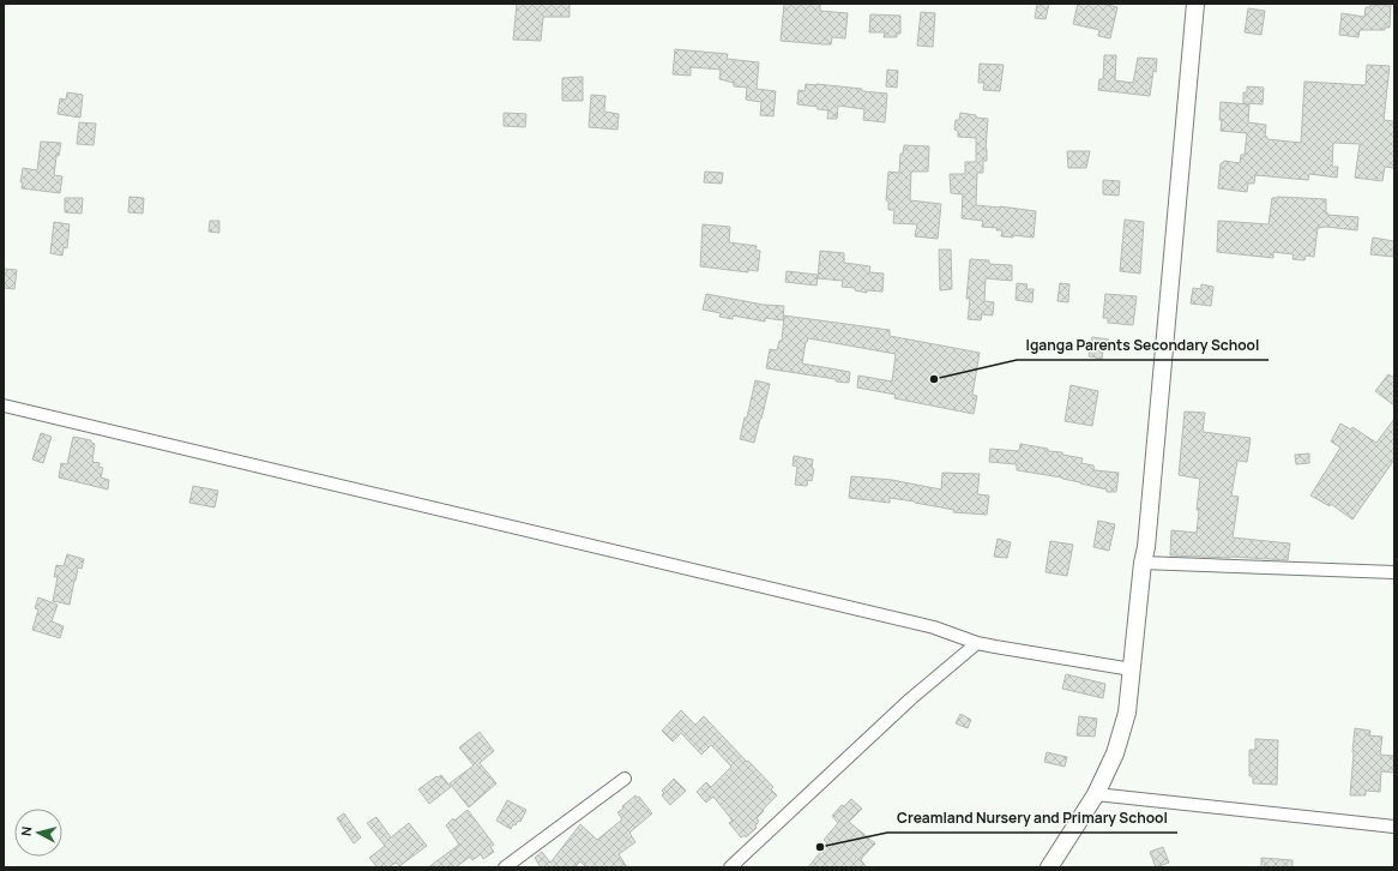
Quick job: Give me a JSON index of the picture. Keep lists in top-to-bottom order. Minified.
{"places":["Iganga Parents Secondary School","Creamland Nursery and Primary School"],"north":"left"}
